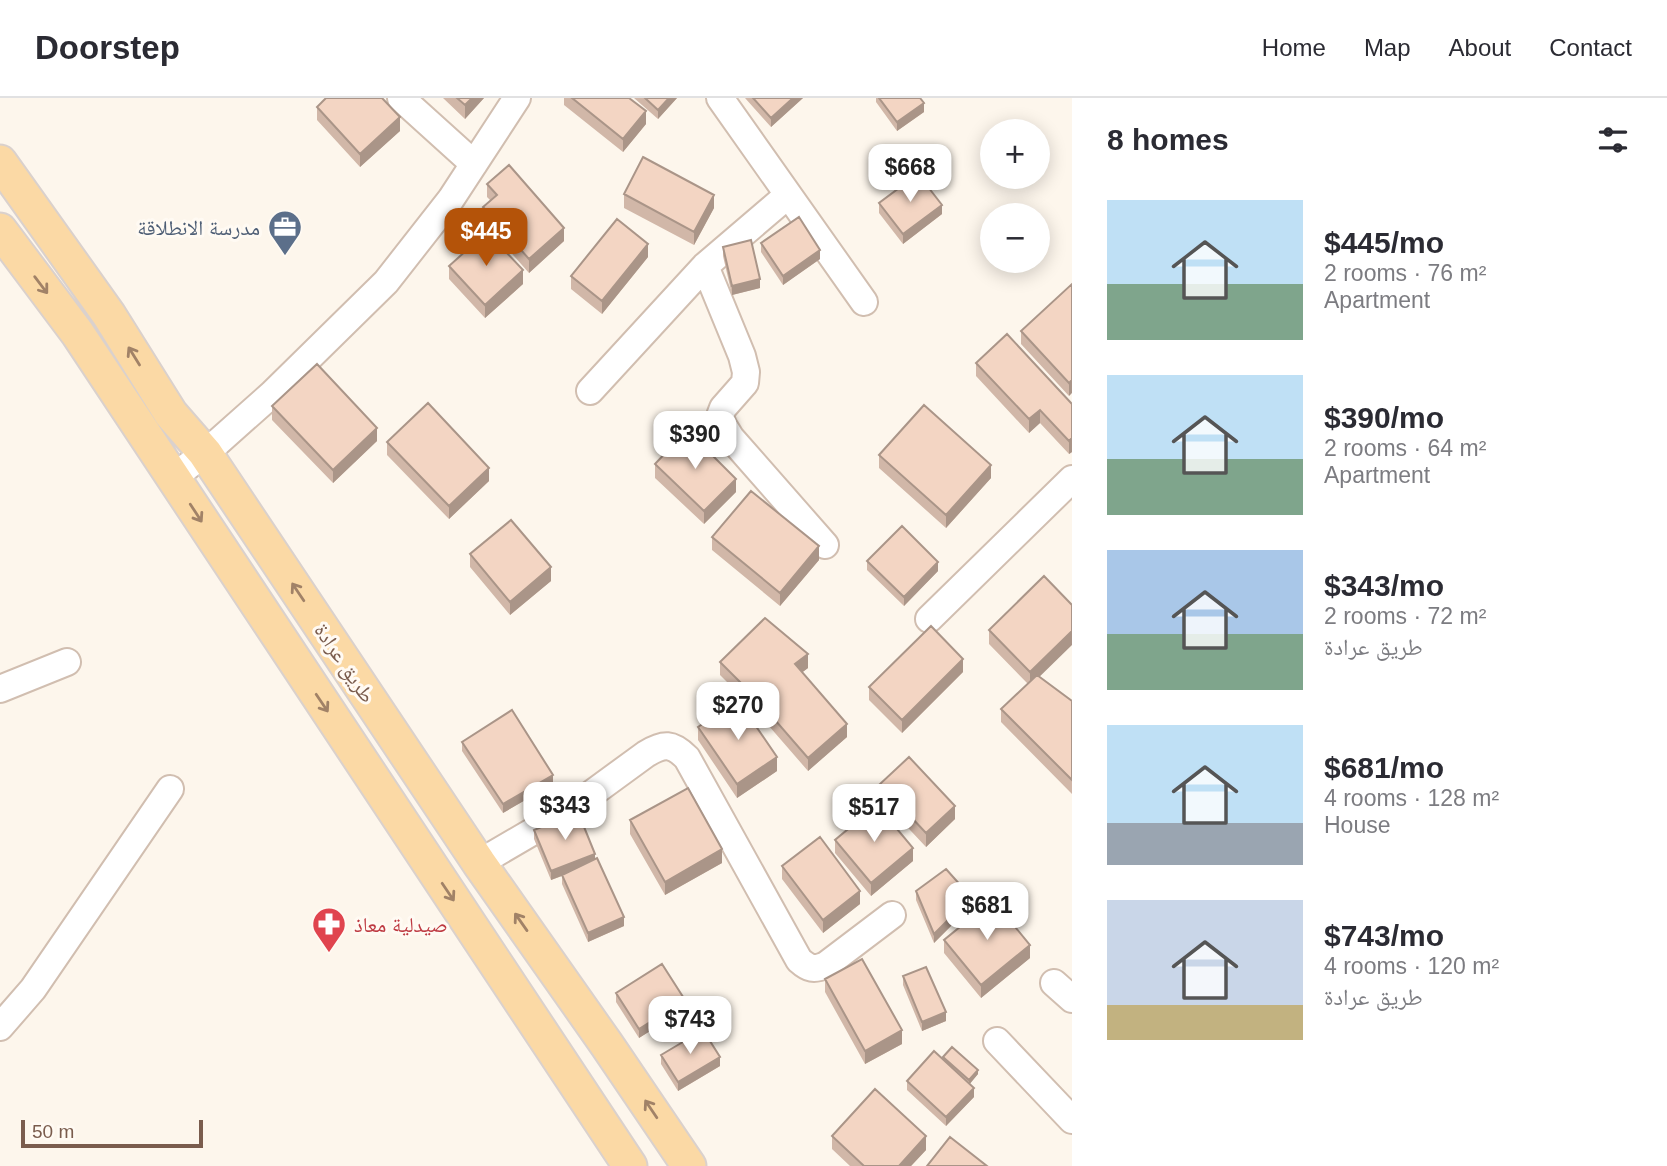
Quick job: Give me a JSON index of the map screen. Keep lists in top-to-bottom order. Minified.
{"streets":{"main road":["طريق عرادة"]},"places":{"office":["مدرسة الانطلاقة"],"pharmacy":["صيدلية معاذ"]},"scale_bar":"50 m","page":{"header":"Doorstep","nav":["Home","Map","About","Contact"],"heading":"8 homes","map_buttons":["+","−"],"price":["$668","$445","$390","$270","$343","$517","$681","$743"],"list":[{"name":"$445/mo","note":"2 rooms · 76 m² · Apartment"},{"name":"$390/mo","note":"2 rooms · 64 m² · Apartment"},{"name":"$343/mo","note":"2 rooms · 72 m² · طريق عرادة"},{"name":"$681/mo","note":"4 rooms · 128 m² · House"},{"name":"$743/mo","note":"4 rooms · 120 m² · طريق عرادة"}],"scale":"50 m"}}
